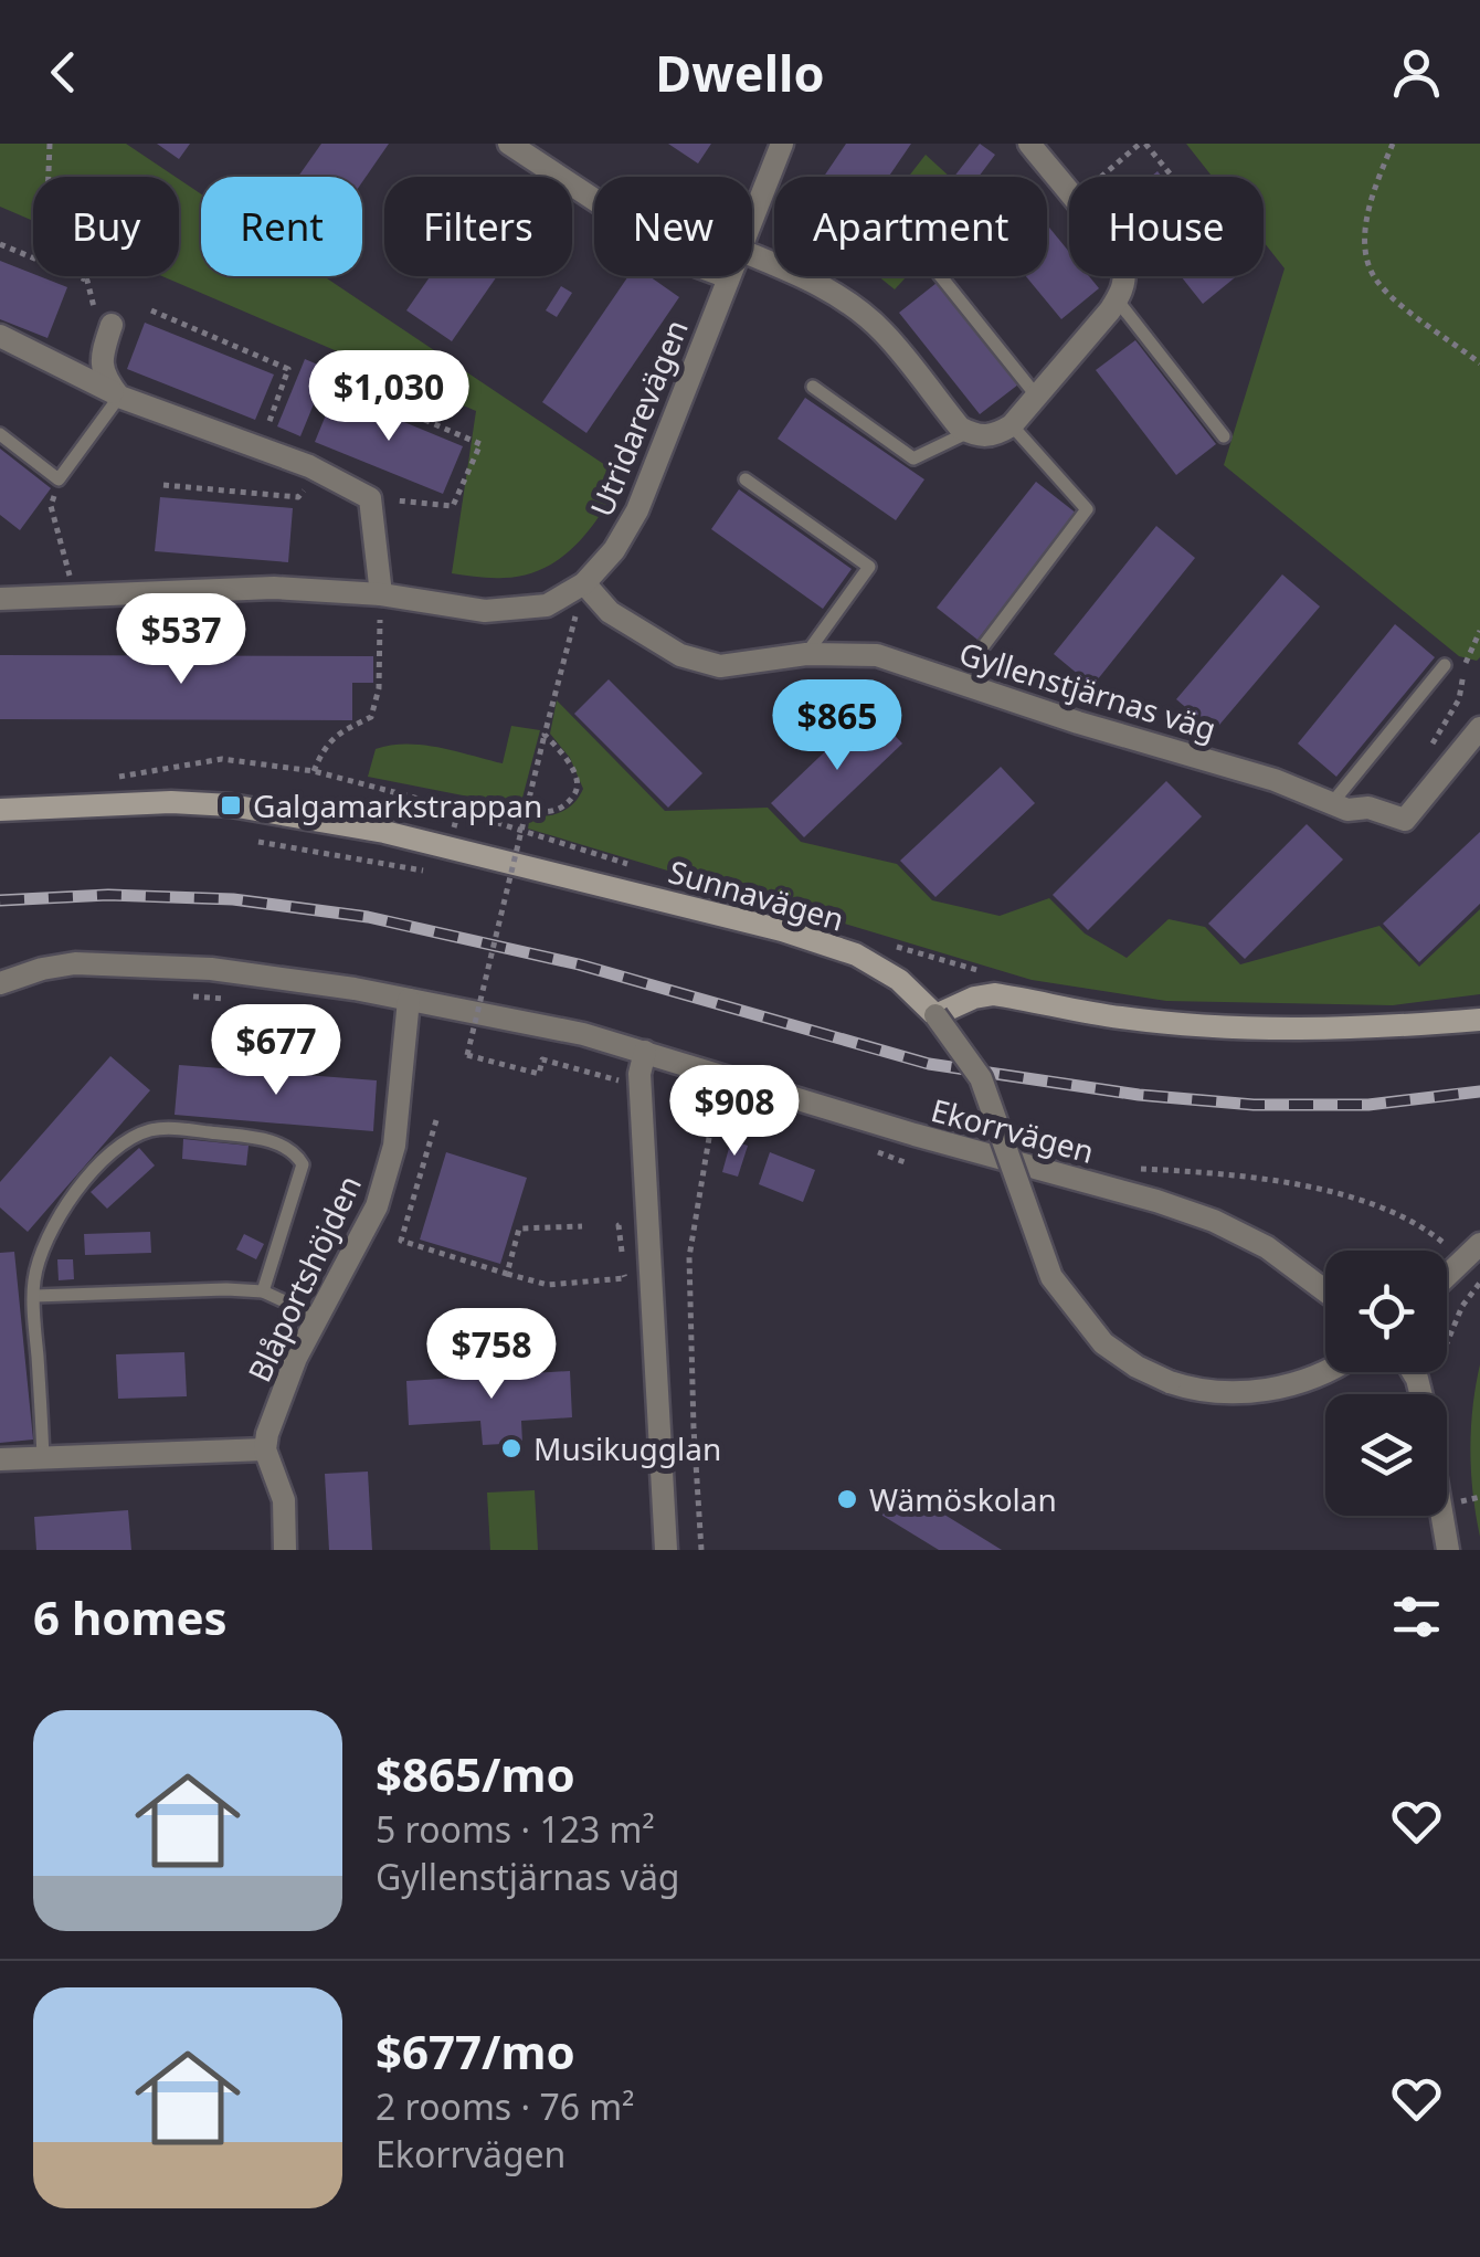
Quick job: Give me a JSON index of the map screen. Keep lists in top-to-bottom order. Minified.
{"streets":{"main road":["Sunnavägen"],"street":["Utridarevägen","Gyllenstjärnas väg","Ekorrvägen","Blåportshöjden"]},"crossings":[["Utridarevägen","Gyllenstjärnas väg"],["Ekorrvägen","Blåportshöjden"]],"places":{"transit":["Galgamarkstrappan"],"other":["Musikugglan","Wämöskolan"]},"page":{"header":"Dwello","chip":["Buy","Rent","Filters","New","Apartment","House"],"price":["$1,030","$537","$865","$677","$908","$758"],"heading":"6 homes","list":[{"name":"$865/mo","note":"5 rooms · 123 m² · Gyllenstjärnas väg"},{"name":"$677/mo","note":"2 rooms · 76 m² · Ekorrvägen"}]}}
